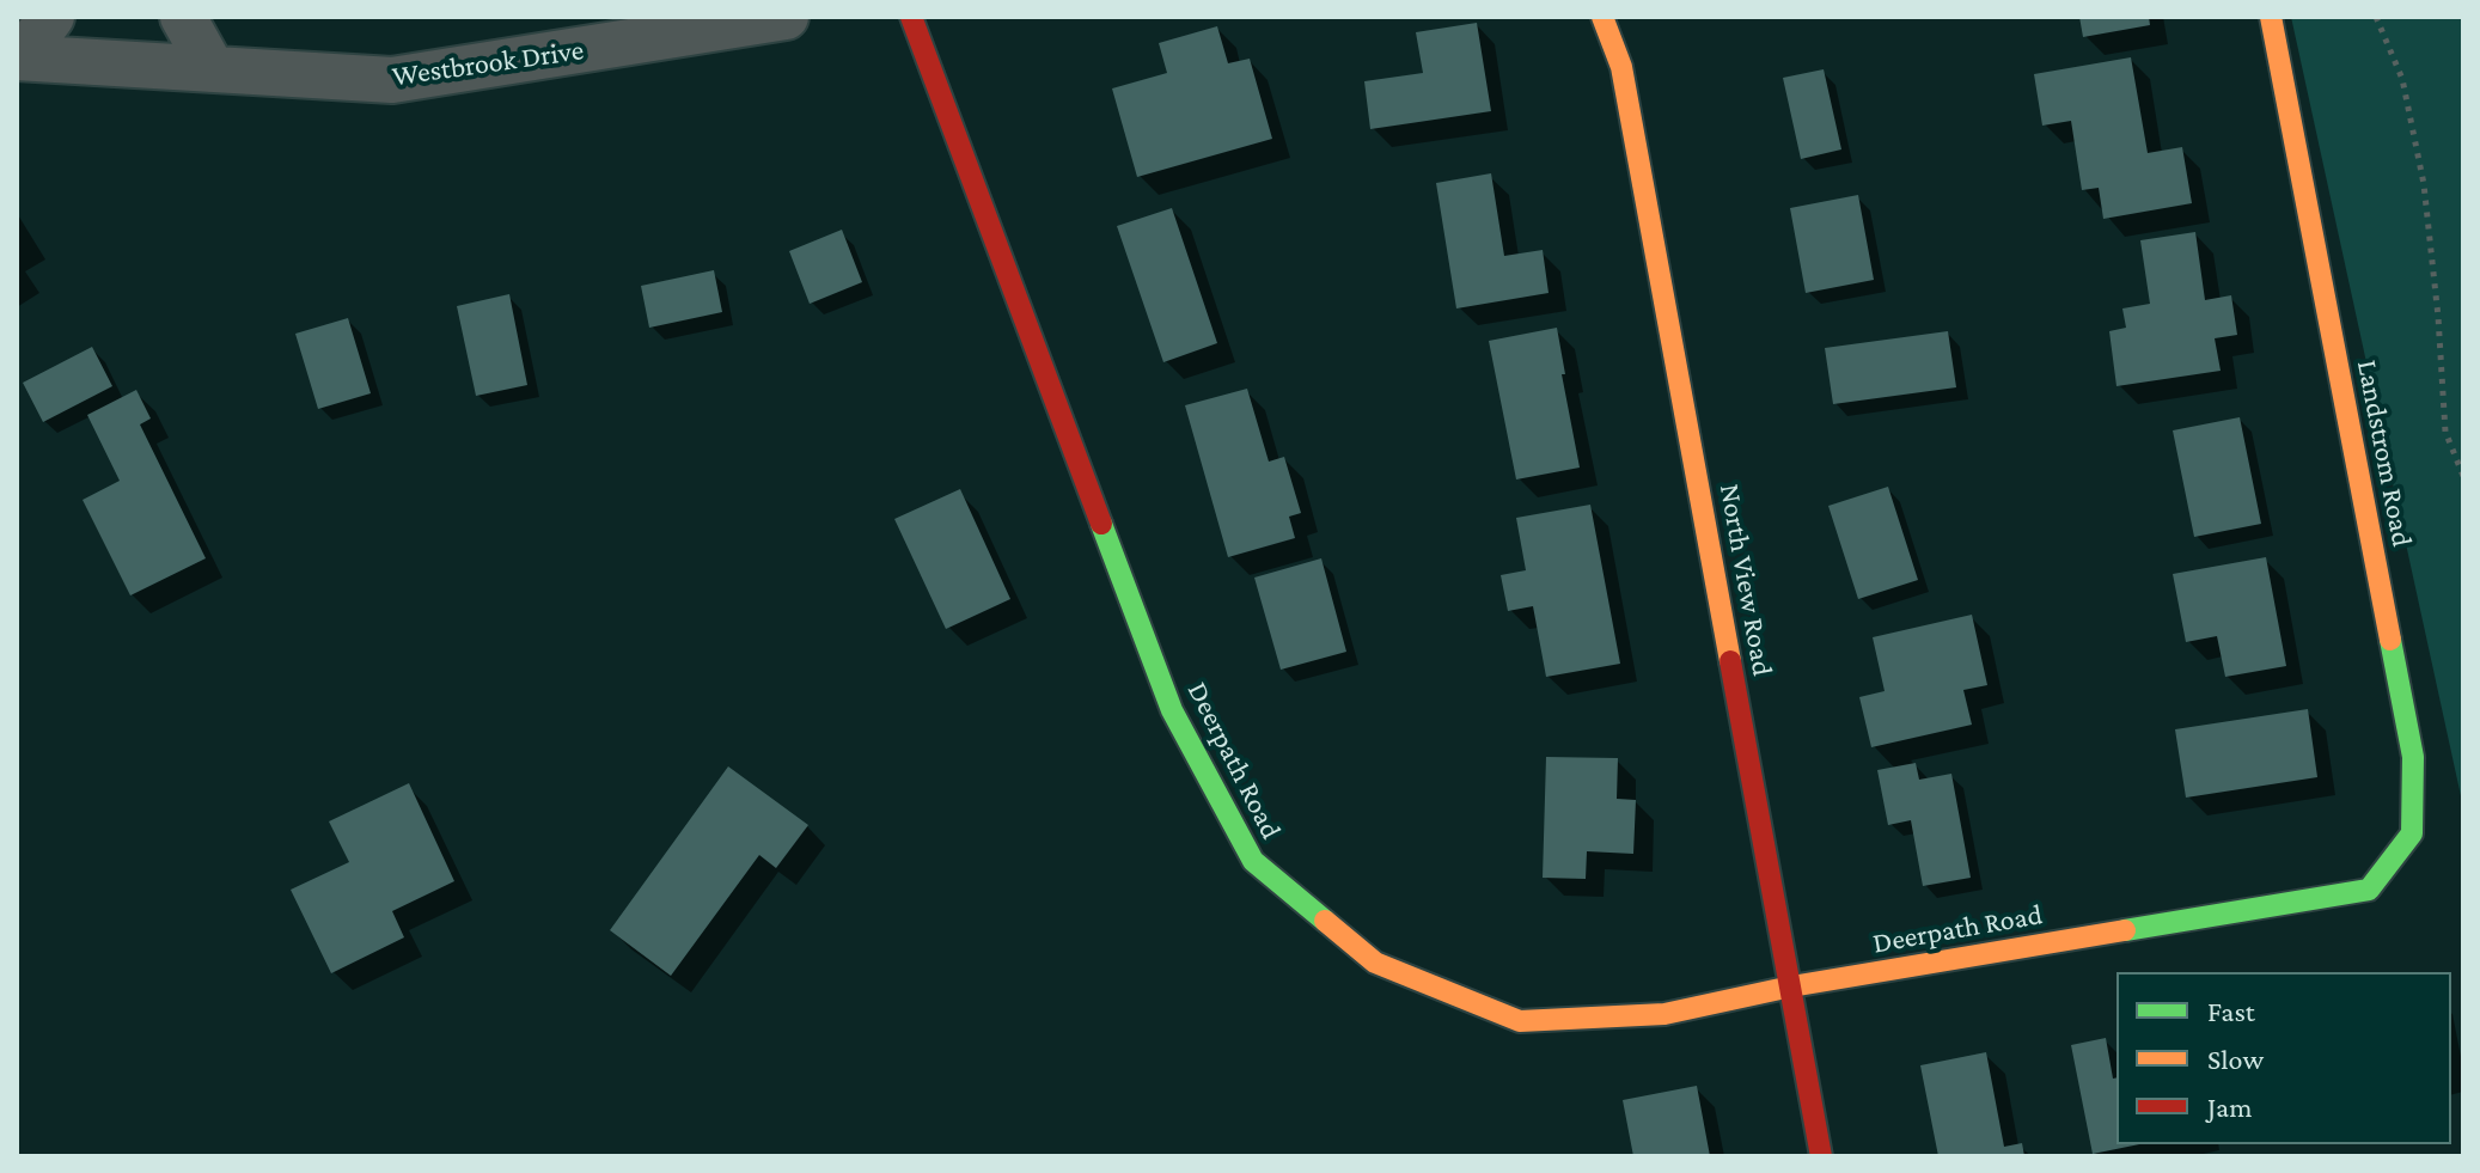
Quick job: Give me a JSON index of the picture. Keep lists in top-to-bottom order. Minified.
{"streets":{"street":["Westbrook Drive","Landstrom Road","North View Road","Deerpath Road"]},"crossings":[["Landstrom Road","Deerpath Road"],["North View Road","Deerpath Road"]],"legend":["Fast","Slow","Jam"]}
